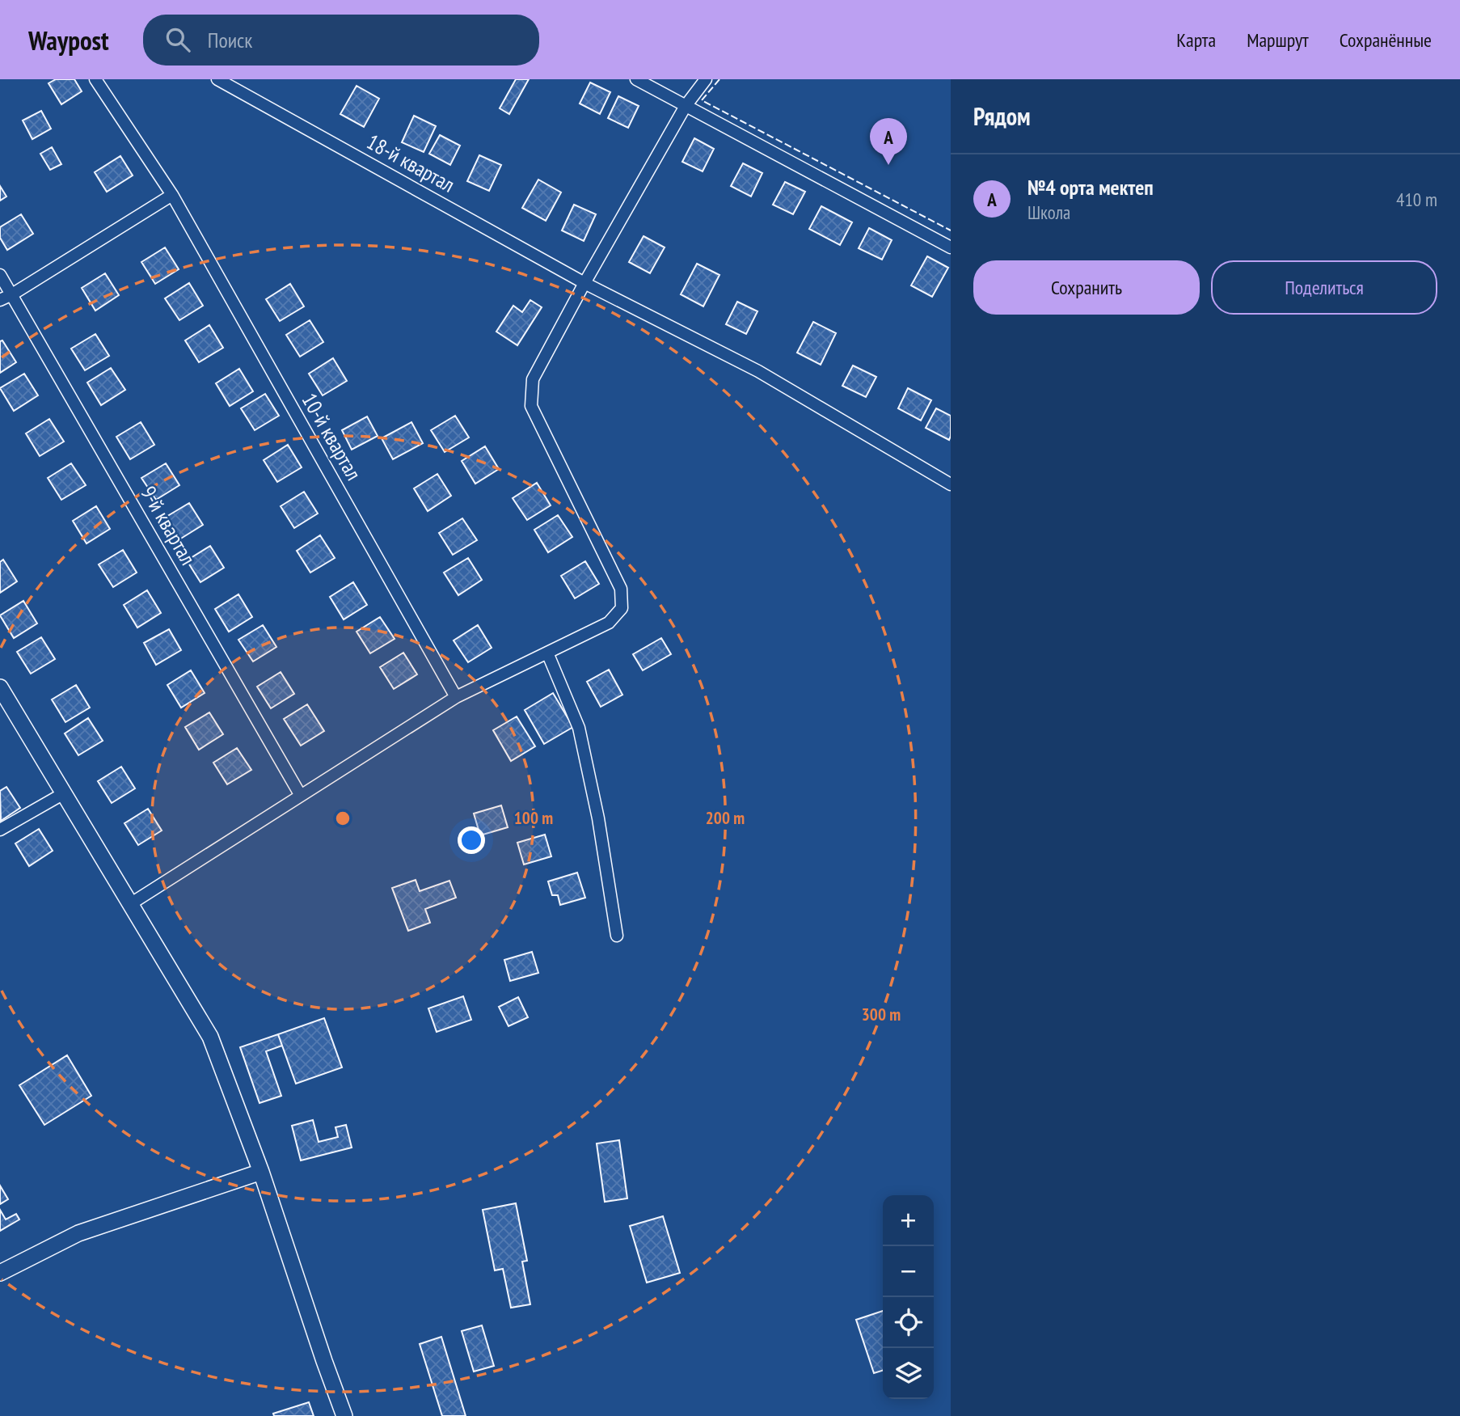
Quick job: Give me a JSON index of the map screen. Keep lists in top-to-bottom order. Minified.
{"streets":{"street":["18-й квартал","10-й квартал","9-й квартал"]},"page":{"header":"Waypost","search":"Поиск","nav":["Карта","Маршрут","Сохранённые"],"heading":"Рядом","pins":"A","list":[{"mark":"A","name":"№4 орта мектеп","note":"Школа","value":"410 m"}],"buttons":["Сохранить","Поделиться"],"map_buttons":["+","−"]},"rings":["100 m","200 m","300 m"]}
